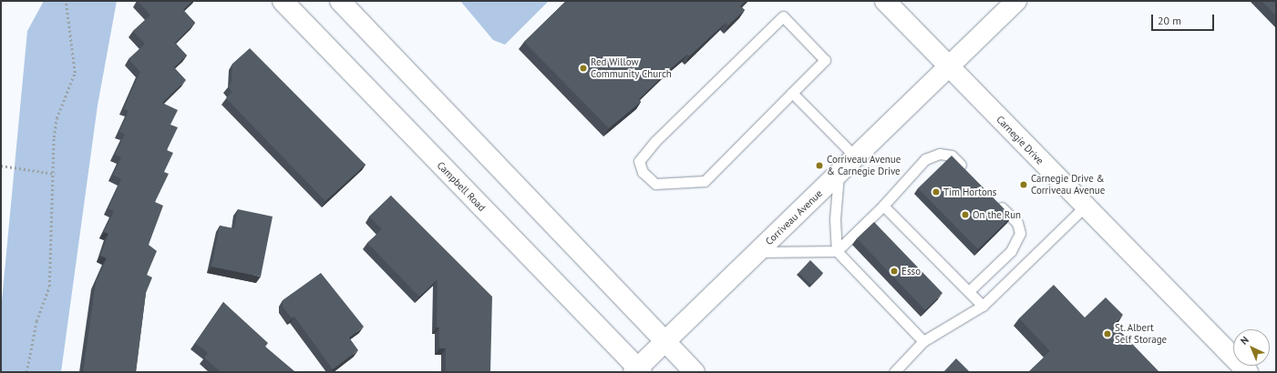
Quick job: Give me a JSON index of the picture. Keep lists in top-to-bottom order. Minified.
{"streets":{"street":["Carnegie Drive","Campbell Road","Corriveau Avenue"]},"crossings":[["Carnegie Drive","Corriveau Avenue"],["Campbell Road","Corriveau Avenue"]],"places":["Red Willow Community Church","Corriveau Avenue & Carnegie Drive","Carnegie Drive & Corriveau Avenue","Tim Hortons","On the Run","Esso","St. Albert Self Storage"],"scale_bar":"20 m","north":"top left"}
